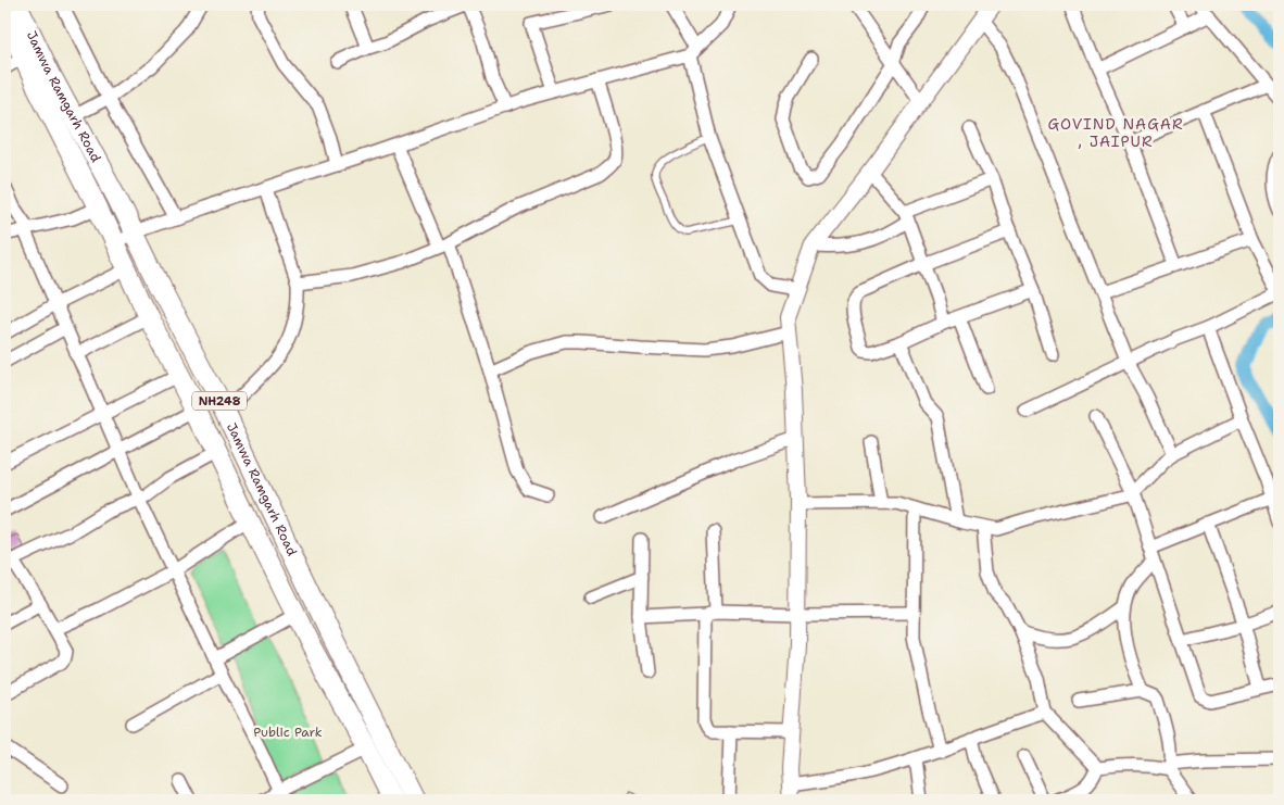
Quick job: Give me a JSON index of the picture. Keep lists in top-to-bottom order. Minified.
{"streets":{"highway":["Jamwa Ramgarh Road","NH248"]},"districts":["GOVIND NAGAR , JAIPUR"],"parks":["Public Park"]}
